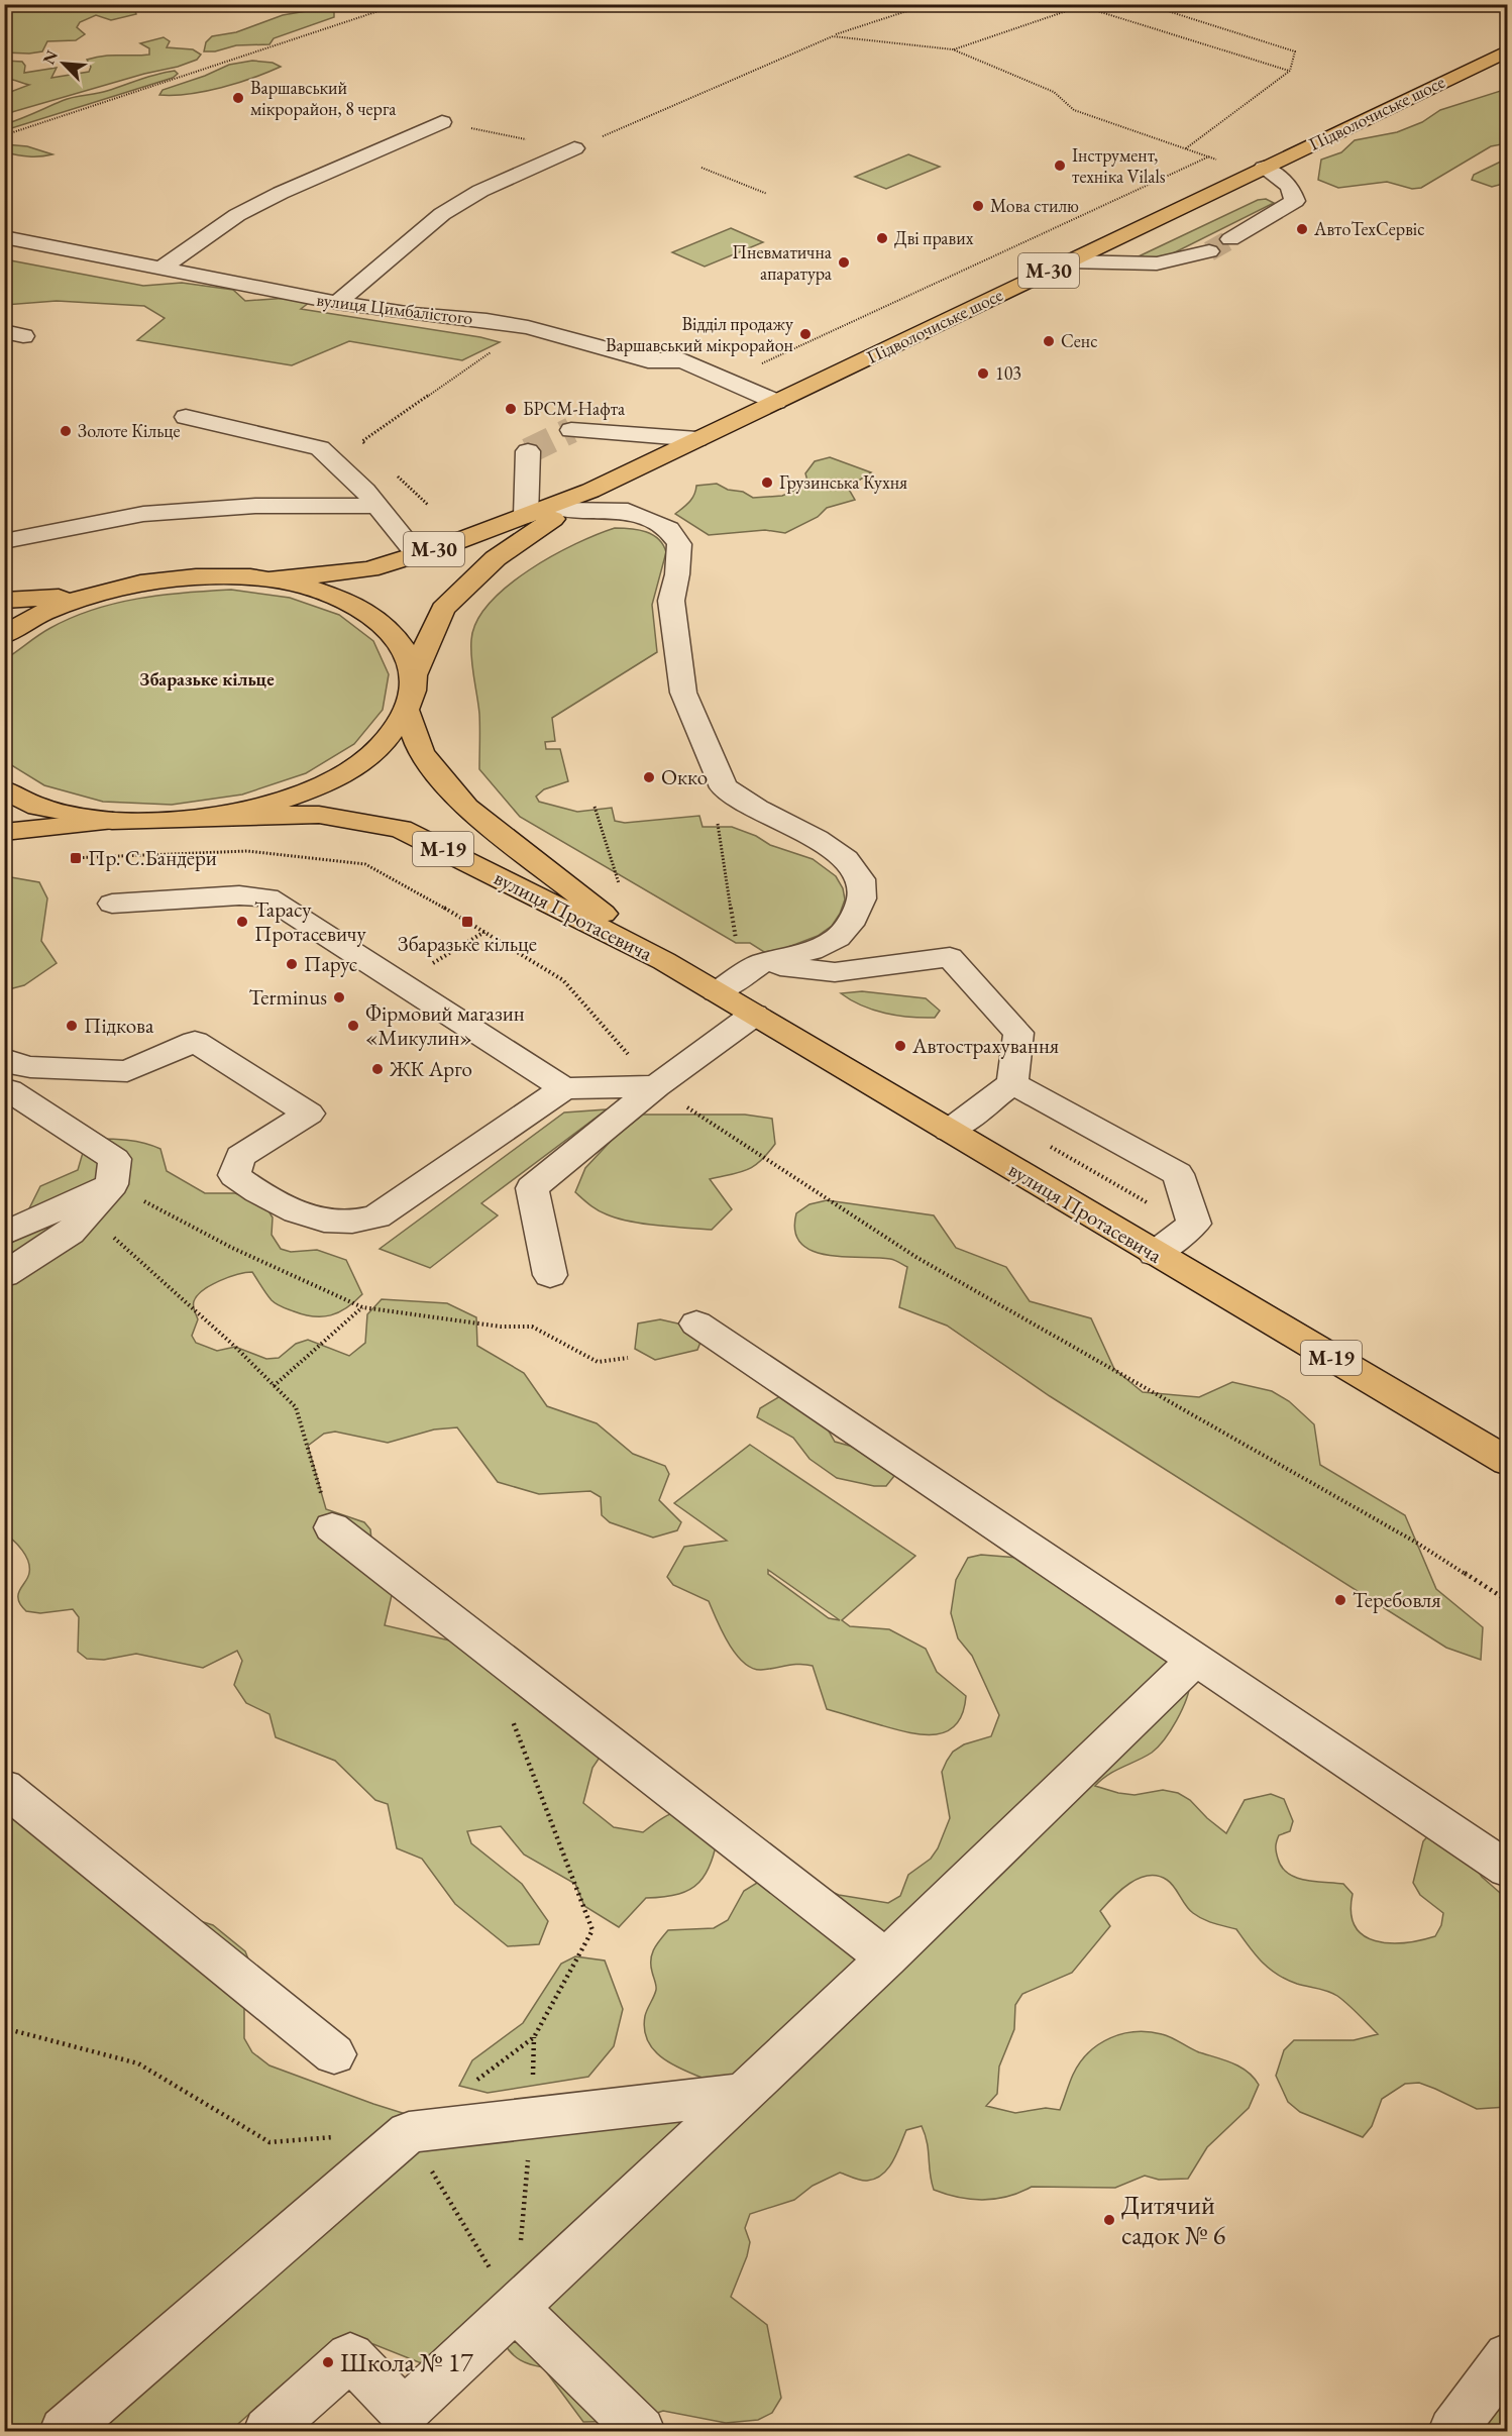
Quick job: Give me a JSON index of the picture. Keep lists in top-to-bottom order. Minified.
{"streets":{"main road":["Підволочиське шосе","М-30","М-19","вулиця Протасевича"],"lane":["вулиця Цимбалістого"]},"crossings":[["Підволочиське шосе","вулиця Цимбалістого"],["Підволочиське шосе","М-19"],["М-19","вулиця Протасевича"]],"districts":["Збаразьке кільце"],"places":{"other":["Варшавський мікрорайон, 8 черга","Інструмент, техніка Vilals","Мова стилю","АвтоТехСервіс","Дві правих","Пневматична апаратура","Відділ продажу Варшавський мікрорайон","Сенс","103","БРСМ-Нафта","Золоте Кільце","Грузинська Кухня","Окко","Тарасу Протасевичу","Парус","Terminus","Підкова","Фірмовий магазин «Микулин»","Автострахування","ЖК Арго","Теребовля","Дитячий садок № 6","Школа № 17"],"transit":["Пр. С.Бандери","Збаразьке кільце"]},"north":"top left"}
